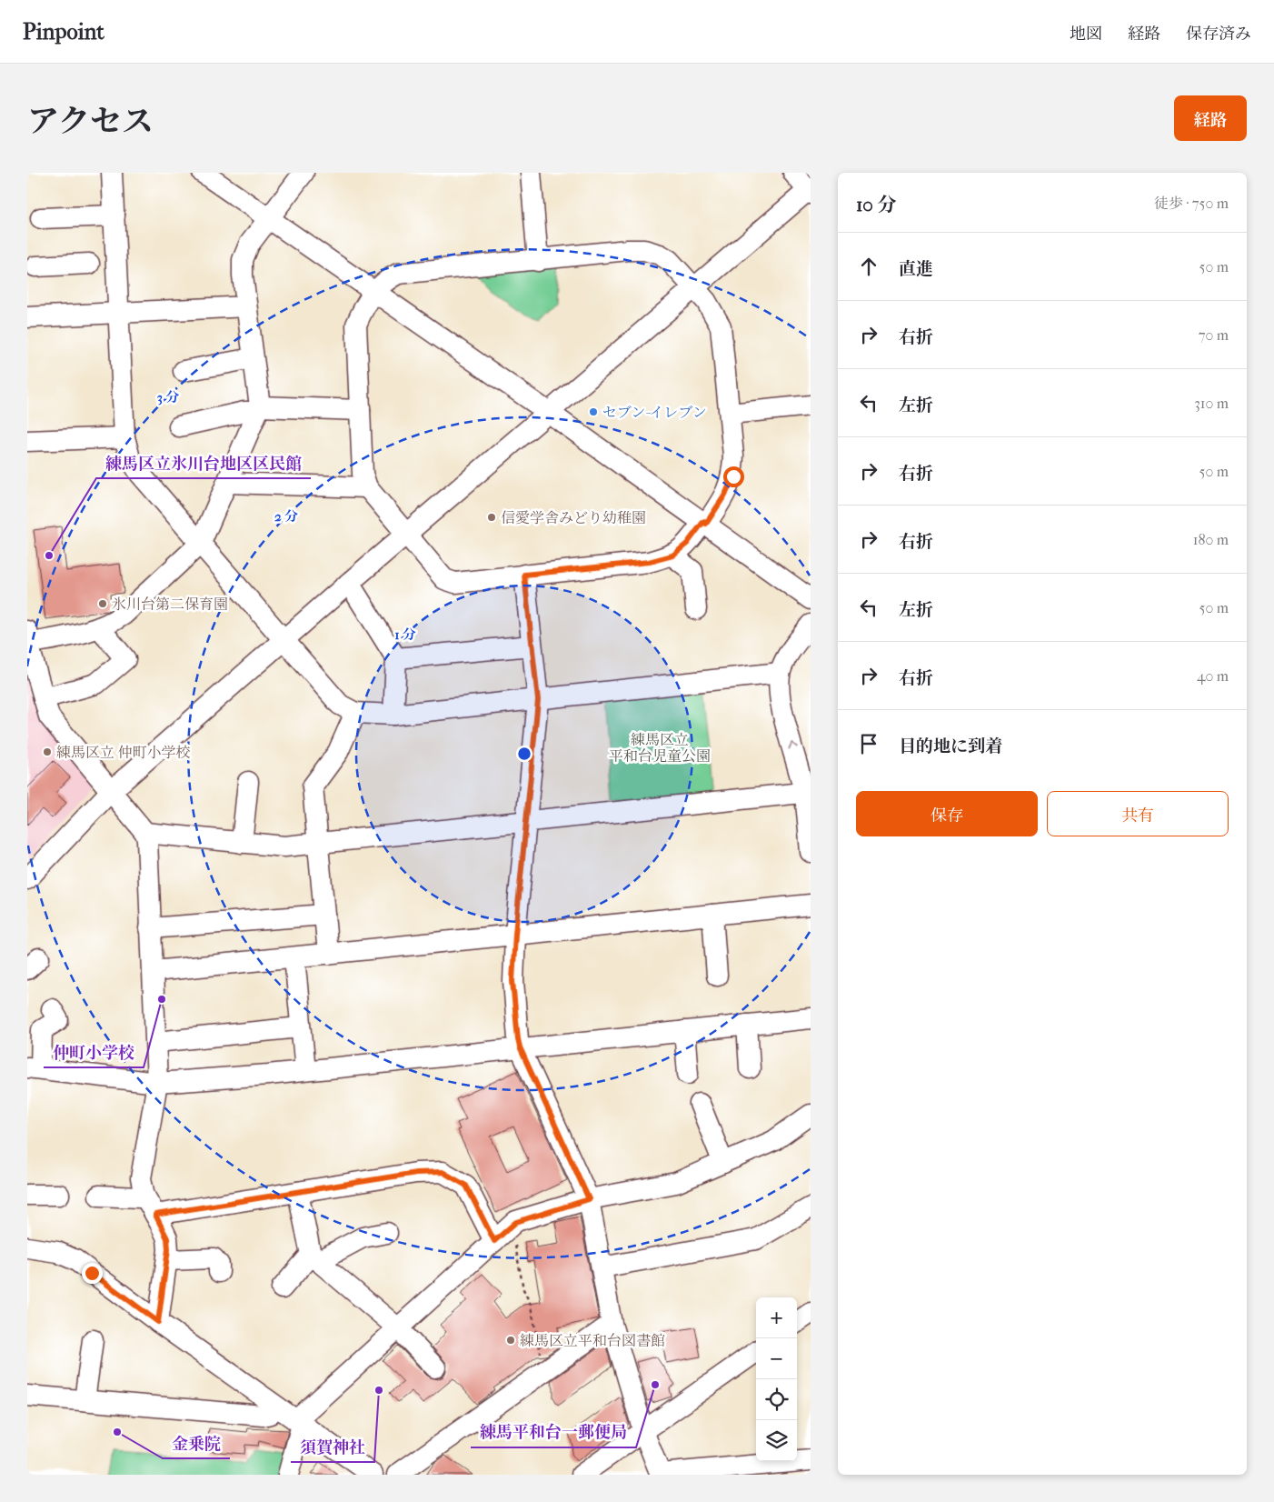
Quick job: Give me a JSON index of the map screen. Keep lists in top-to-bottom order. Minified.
{"parks":["練馬区立 平和台児童公園"],"places":["セブン-イレブン","信愛学舎みどり幼稚園","練馬区立氷川台地区区民館","氷川台第二保育園","練馬区立 仲町小学校","仲町小学校","練馬区立平和台図書館","練馬平和台一郵便局","須賀神社","金乗院"],"page":{"header":"Pinpoint","nav":["地図","経路","保存済み"],"title":"アクセス","buttons":["経路",["保存","共有"]],"heading":["10 分","徒歩 · 750 m"],"list":[["直進","50 m"],["右折","70 m"],["左折","310 m"],["右折","50 m"],["右折","180 m"],["左折","50 m"],["右折","40 m"],"目的地に到着"],"map_buttons":["+","−"]},"rings":["3 分","2 分","1 分"]}
